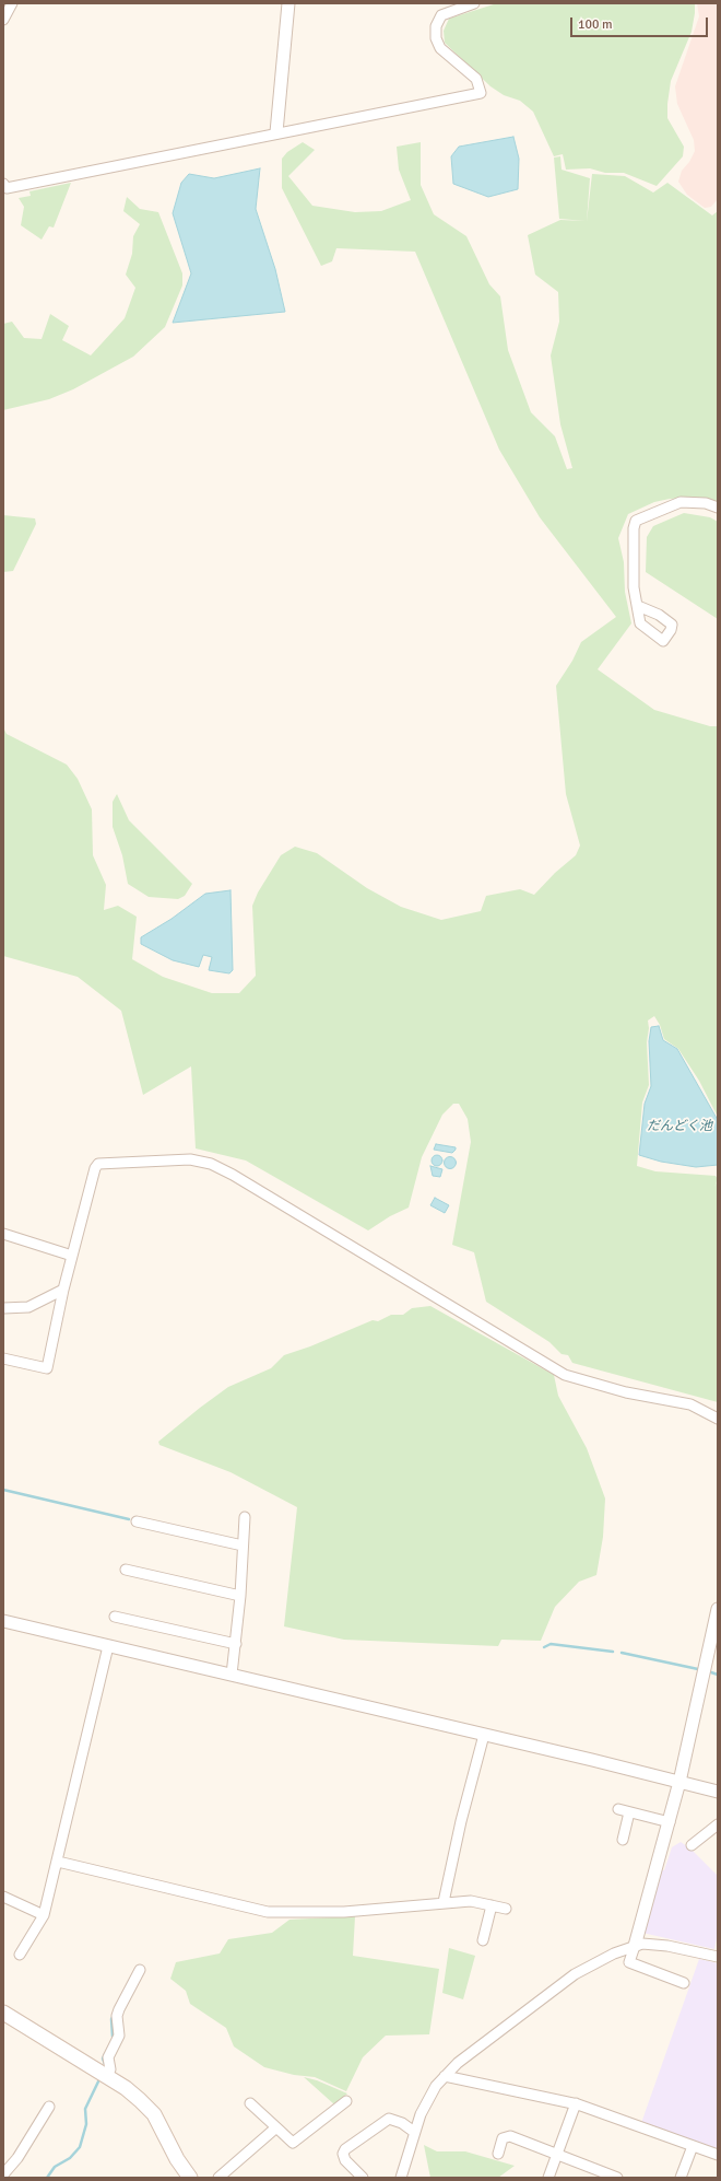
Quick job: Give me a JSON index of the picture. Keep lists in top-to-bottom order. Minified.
{"water":["だんどく池"],"scale_bar":"100 m"}
